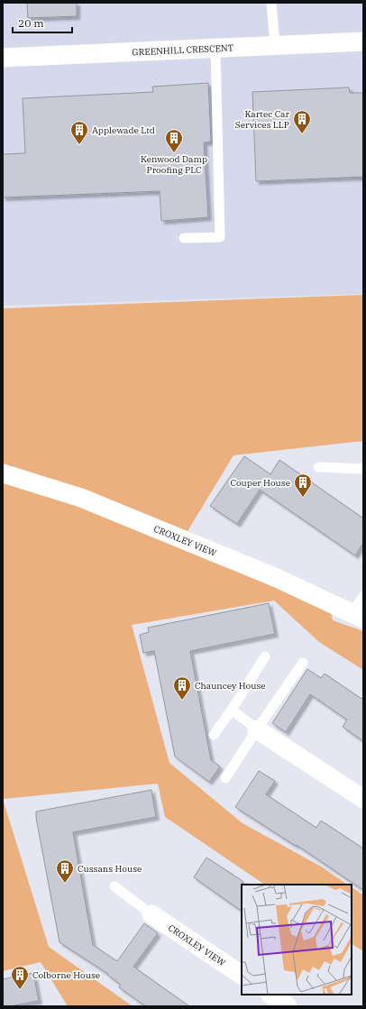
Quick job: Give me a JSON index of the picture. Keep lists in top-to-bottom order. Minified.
{"streets":{"street":["GREENHILL CRESCENT","CROXLEY VIEW"]},"places":{"building":["Kartec Car Services LLP","Applewade Ltd","Kenwood Damp Proofing PLC","Couper House","Chauncey House","Cussans House","Colborne House"]},"scale_bar":"20 m"}
